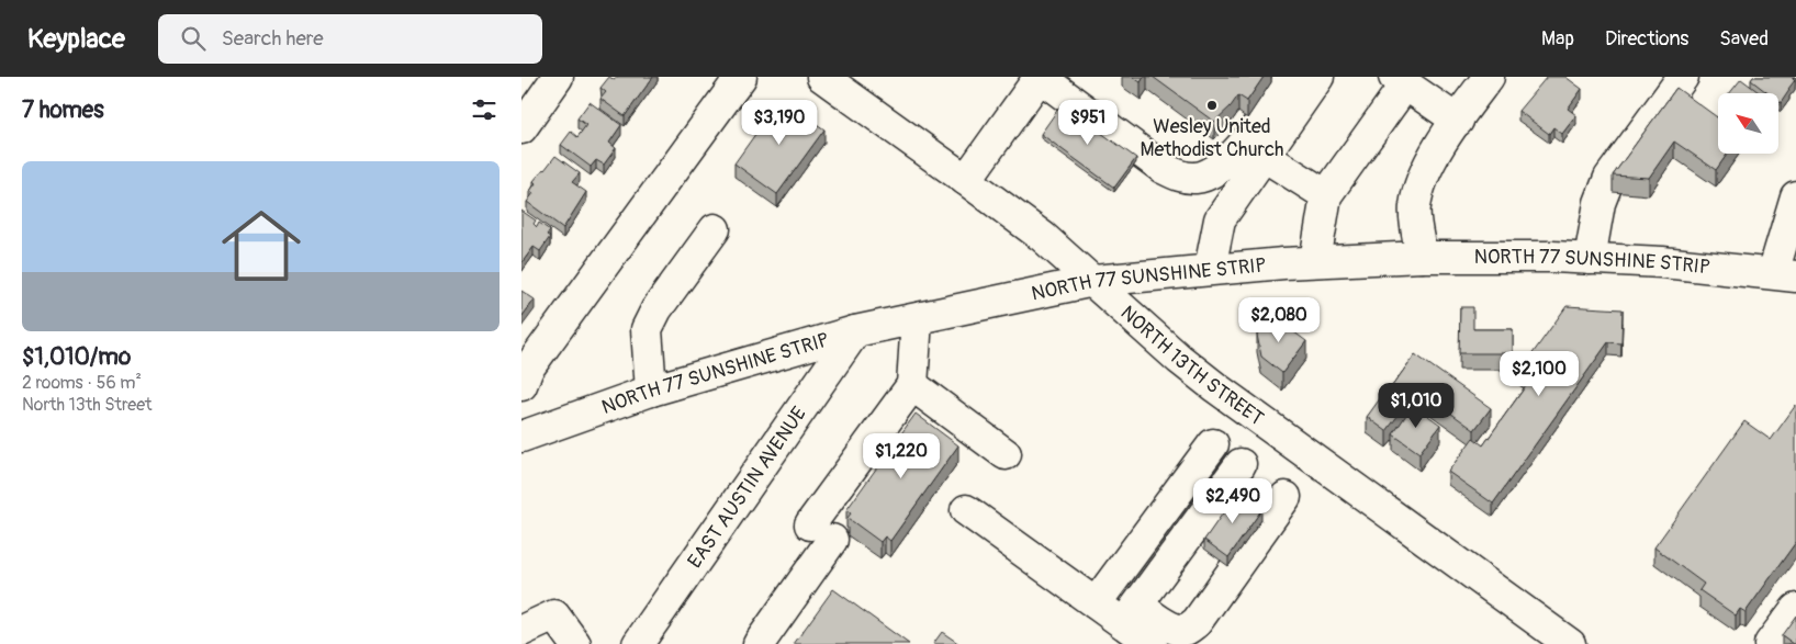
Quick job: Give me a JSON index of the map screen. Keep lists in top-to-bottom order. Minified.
{"streets":{"street":["NORTH 77 SUNSHINE STRIP","NORTH 13TH STREET","EAST AUSTIN AVENUE"]},"crossings":[["NORTH 77 SUNSHINE STRIP","NORTH 13TH STREET"],["NORTH 77 SUNSHINE STRIP","EAST AUSTIN AVENUE"]],"places":["Wesley United Methodist Church"],"north":"top left","page":{"header":"Keyplace","search":"Search here","nav":["Map","Directions","Saved"],"heading":"7 homes","price":["$3,190","$951","$2,080","$2,100","$1,010","$1,220","$2,490"],"list":[{"name":"$1,010/mo","note":"2 rooms · 56 m² · North 13th Street"}]}}
